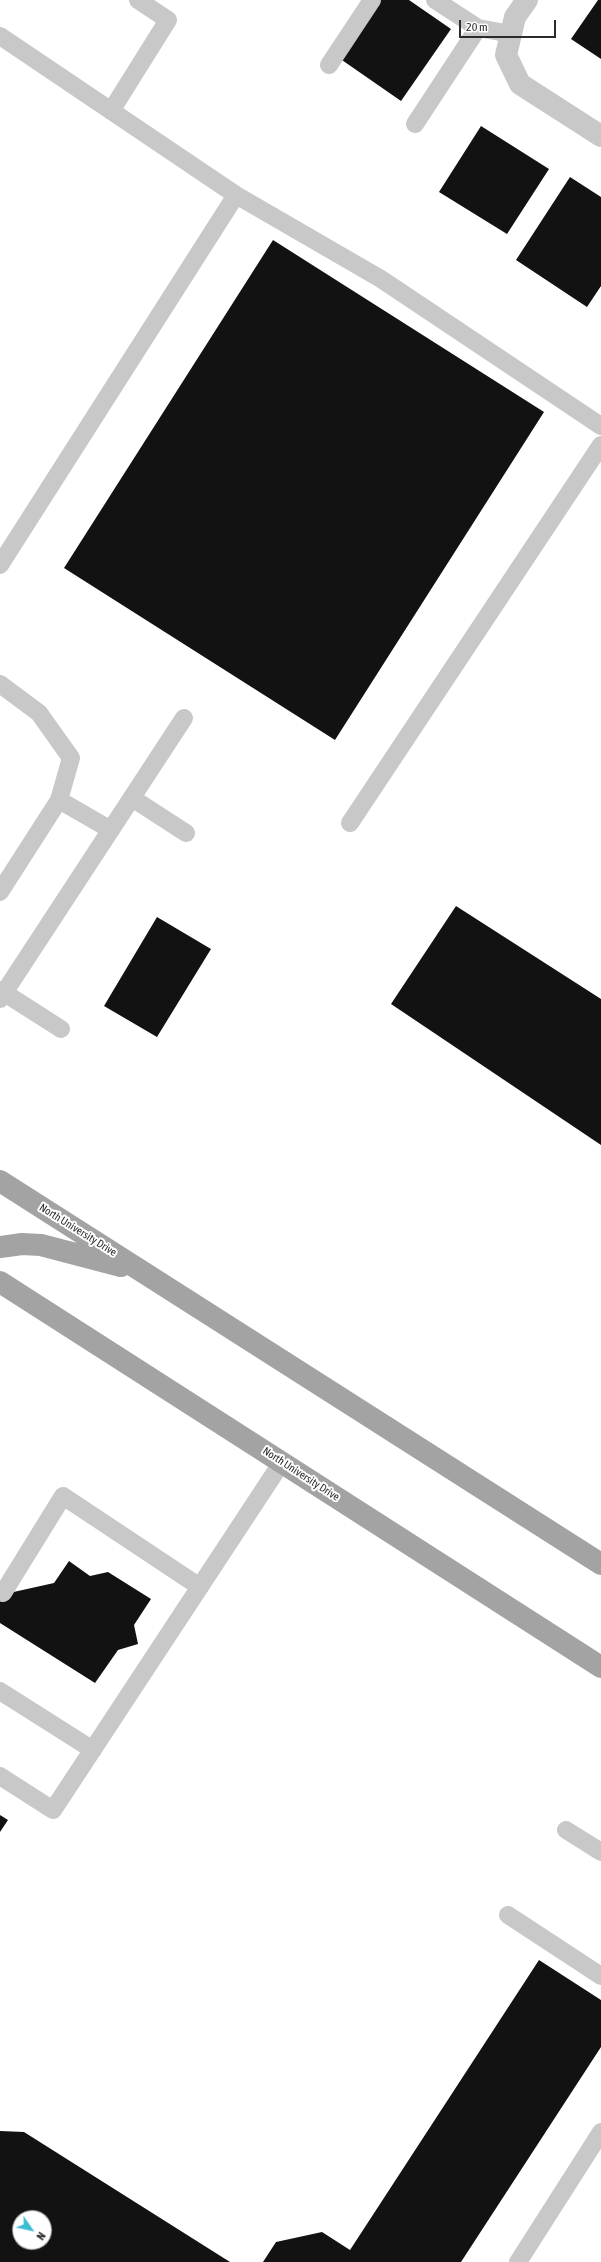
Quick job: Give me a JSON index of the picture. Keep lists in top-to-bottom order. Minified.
{"streets":{"main road":["North University Drive"]},"scale_bar":"20 m","north":"bottom right"}
